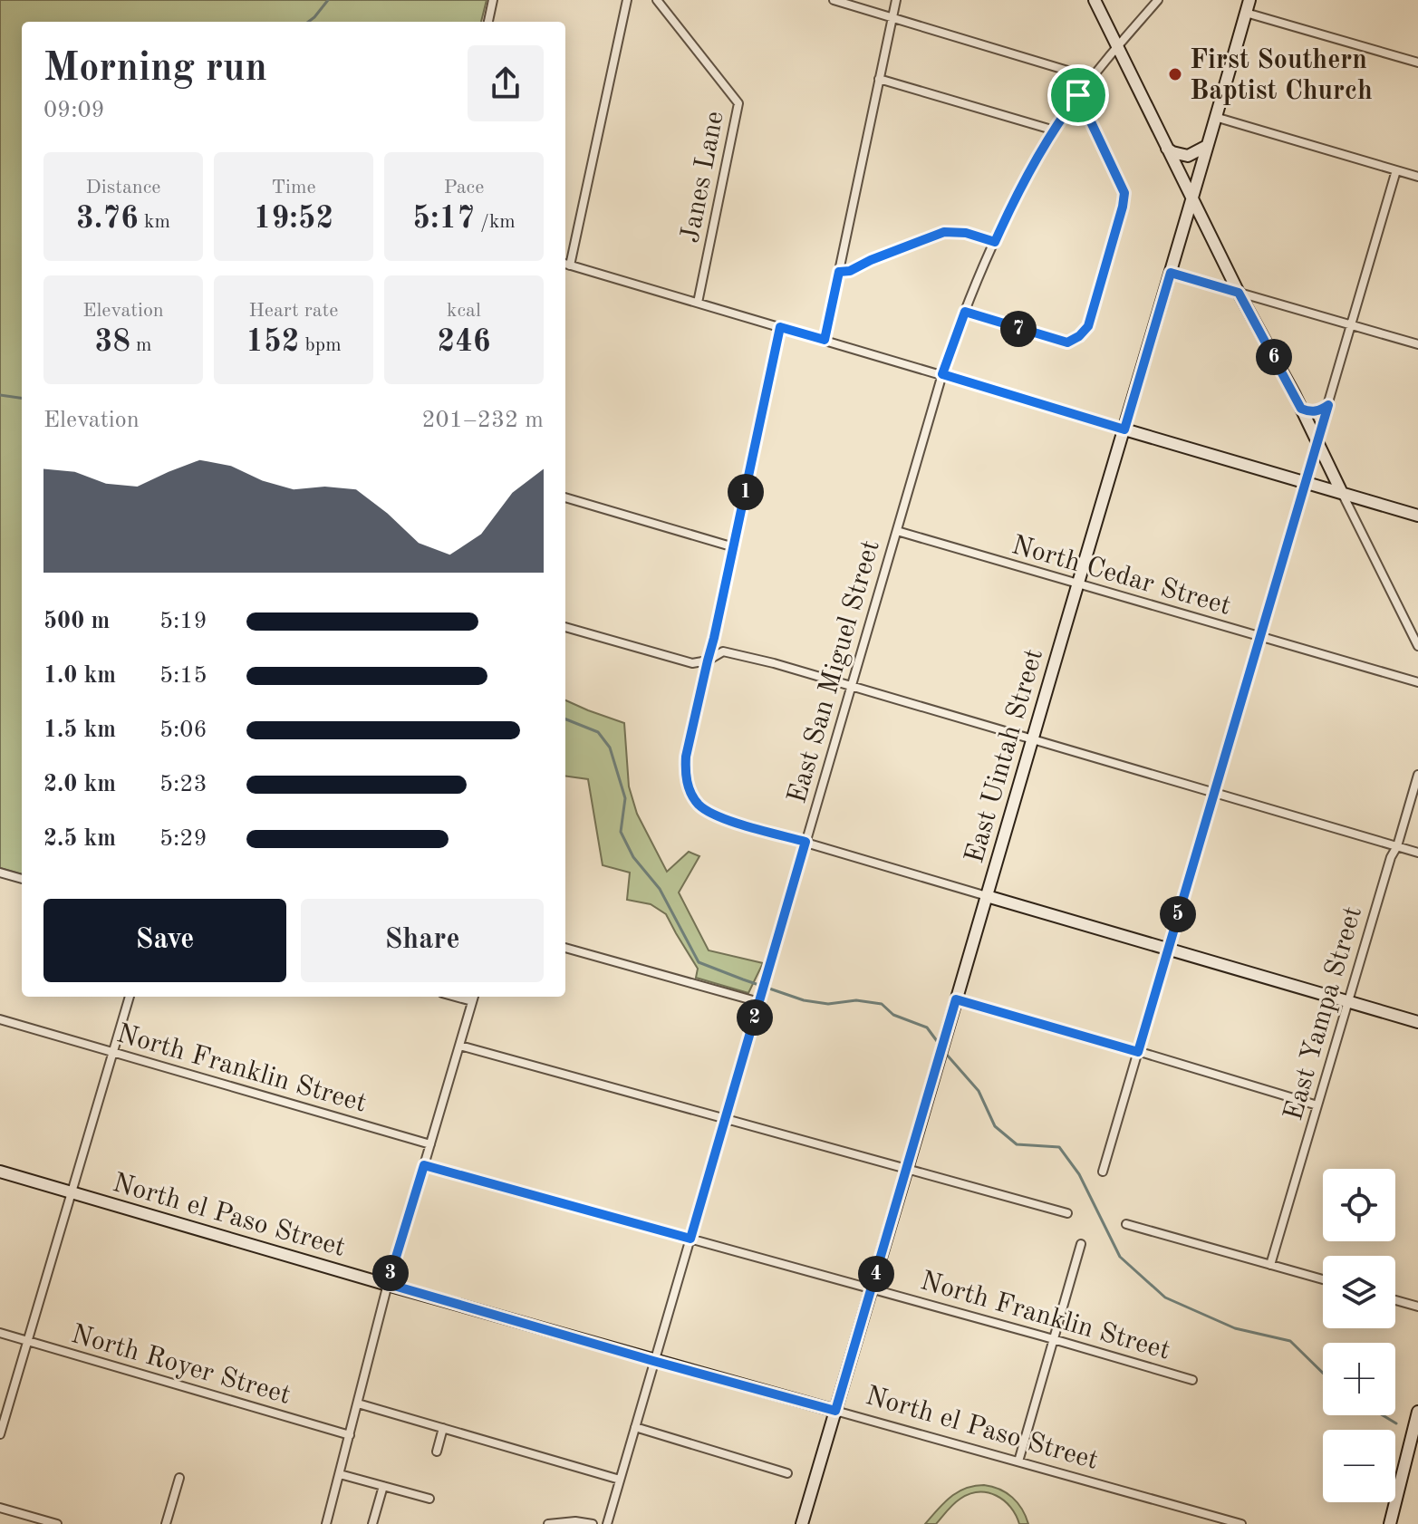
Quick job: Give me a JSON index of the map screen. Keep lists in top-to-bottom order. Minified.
{"streets":{"main road":["East Uintah Street","North el Paso Street"],"street":["Janes Lane","North Cedar Street","East San Miguel Street","East Yampa Street","North Franklin Street","North Royer Street"]},"crossings":[["North Cedar Street","East San Miguel Street"],["North Cedar Street","East Uintah Street"],["East San Miguel Street","North Franklin Street"],["East San Miguel Street","North el Paso Street"],["East Uintah Street","North Franklin Street"],["East Uintah Street","North el Paso Street"]],"places":["First Southern Baptist Church"],"page":{"heading":["Morning run","09:09"],"stats":[["Distance","3.76 km"],["Time","19:52"],["Pace","5:17 /km"],["Elevation","38 m"],["Heart rate","152 bpm"],["kcal","246"]],"pins":["7","6","1","5","2","3","4"],"chart":["Elevation","201–232 m"],"list":[{"name":"500 m","note":"5:19"},{"name":"1.0 km","note":"5:15"},{"name":"1.5 km","note":"5:06"},{"name":"2.0 km","note":"5:23"},{"name":"2.5 km","note":"5:29"}],"buttons":["Save","Share"],"map_buttons":["+","−"]}}
